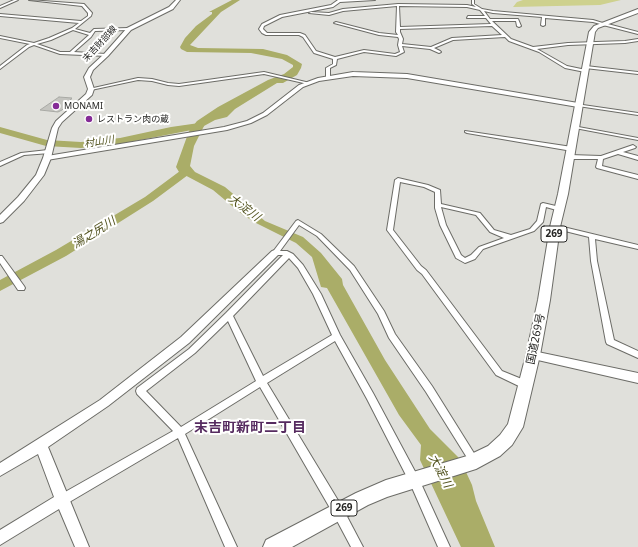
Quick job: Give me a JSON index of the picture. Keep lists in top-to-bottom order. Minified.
{"streets":{"highway":["269","国道269号"],"main road":["末吉財部線"]},"districts":["末吉町新町二丁目"],"water":["村山川","大淀川","湯之尻川"],"places":["MONAMI","レストラン肉の蔵"]}
